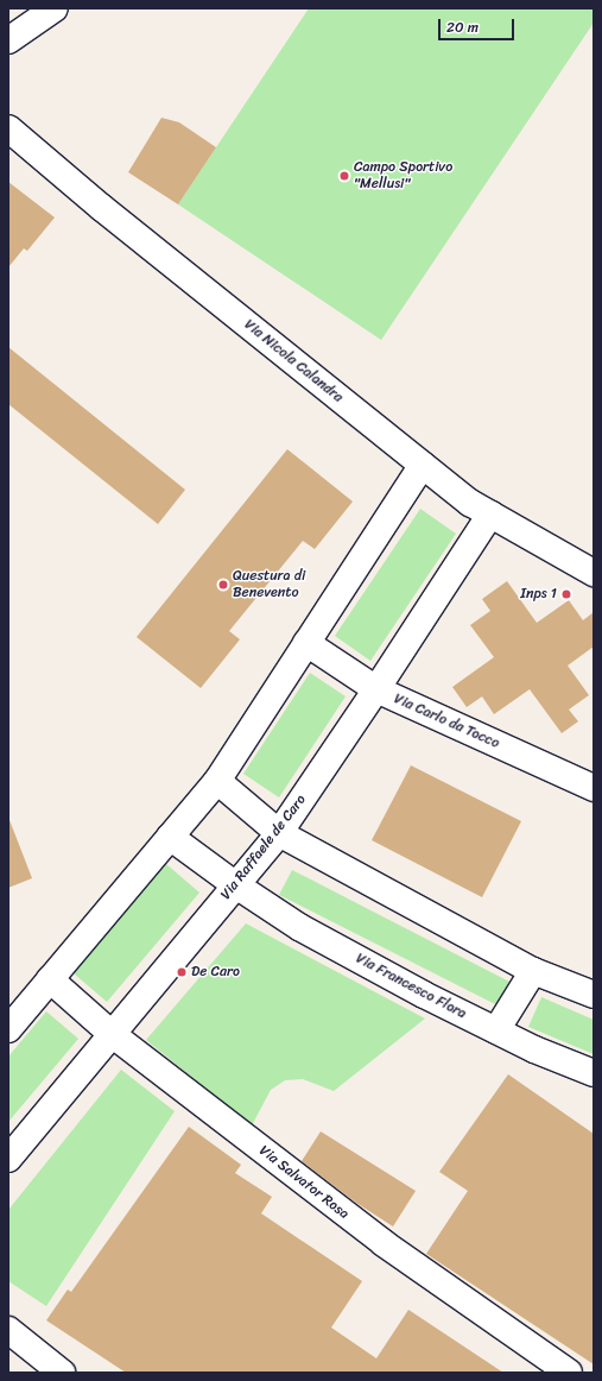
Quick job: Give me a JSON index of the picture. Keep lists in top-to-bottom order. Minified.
{"streets":{"street":["Via Nicola Calandra","Via Carlo da Tocco","Via Raffaele de Caro","Via Francesco Flora","Via Salvator Rosa"]},"crossings":[["Via Nicola Calandra","Via Raffaele de Caro"],["Via Carlo da Tocco","Via Raffaele de Caro"],["Via Raffaele de Caro","Via Francesco Flora"],["Via Raffaele de Caro","Via Salvator Rosa"]],"places":["Campo Sportivo \"Mellusi\"","Questura di Benevento","Inps 1","De Caro"],"scale_bar":"20 m"}
